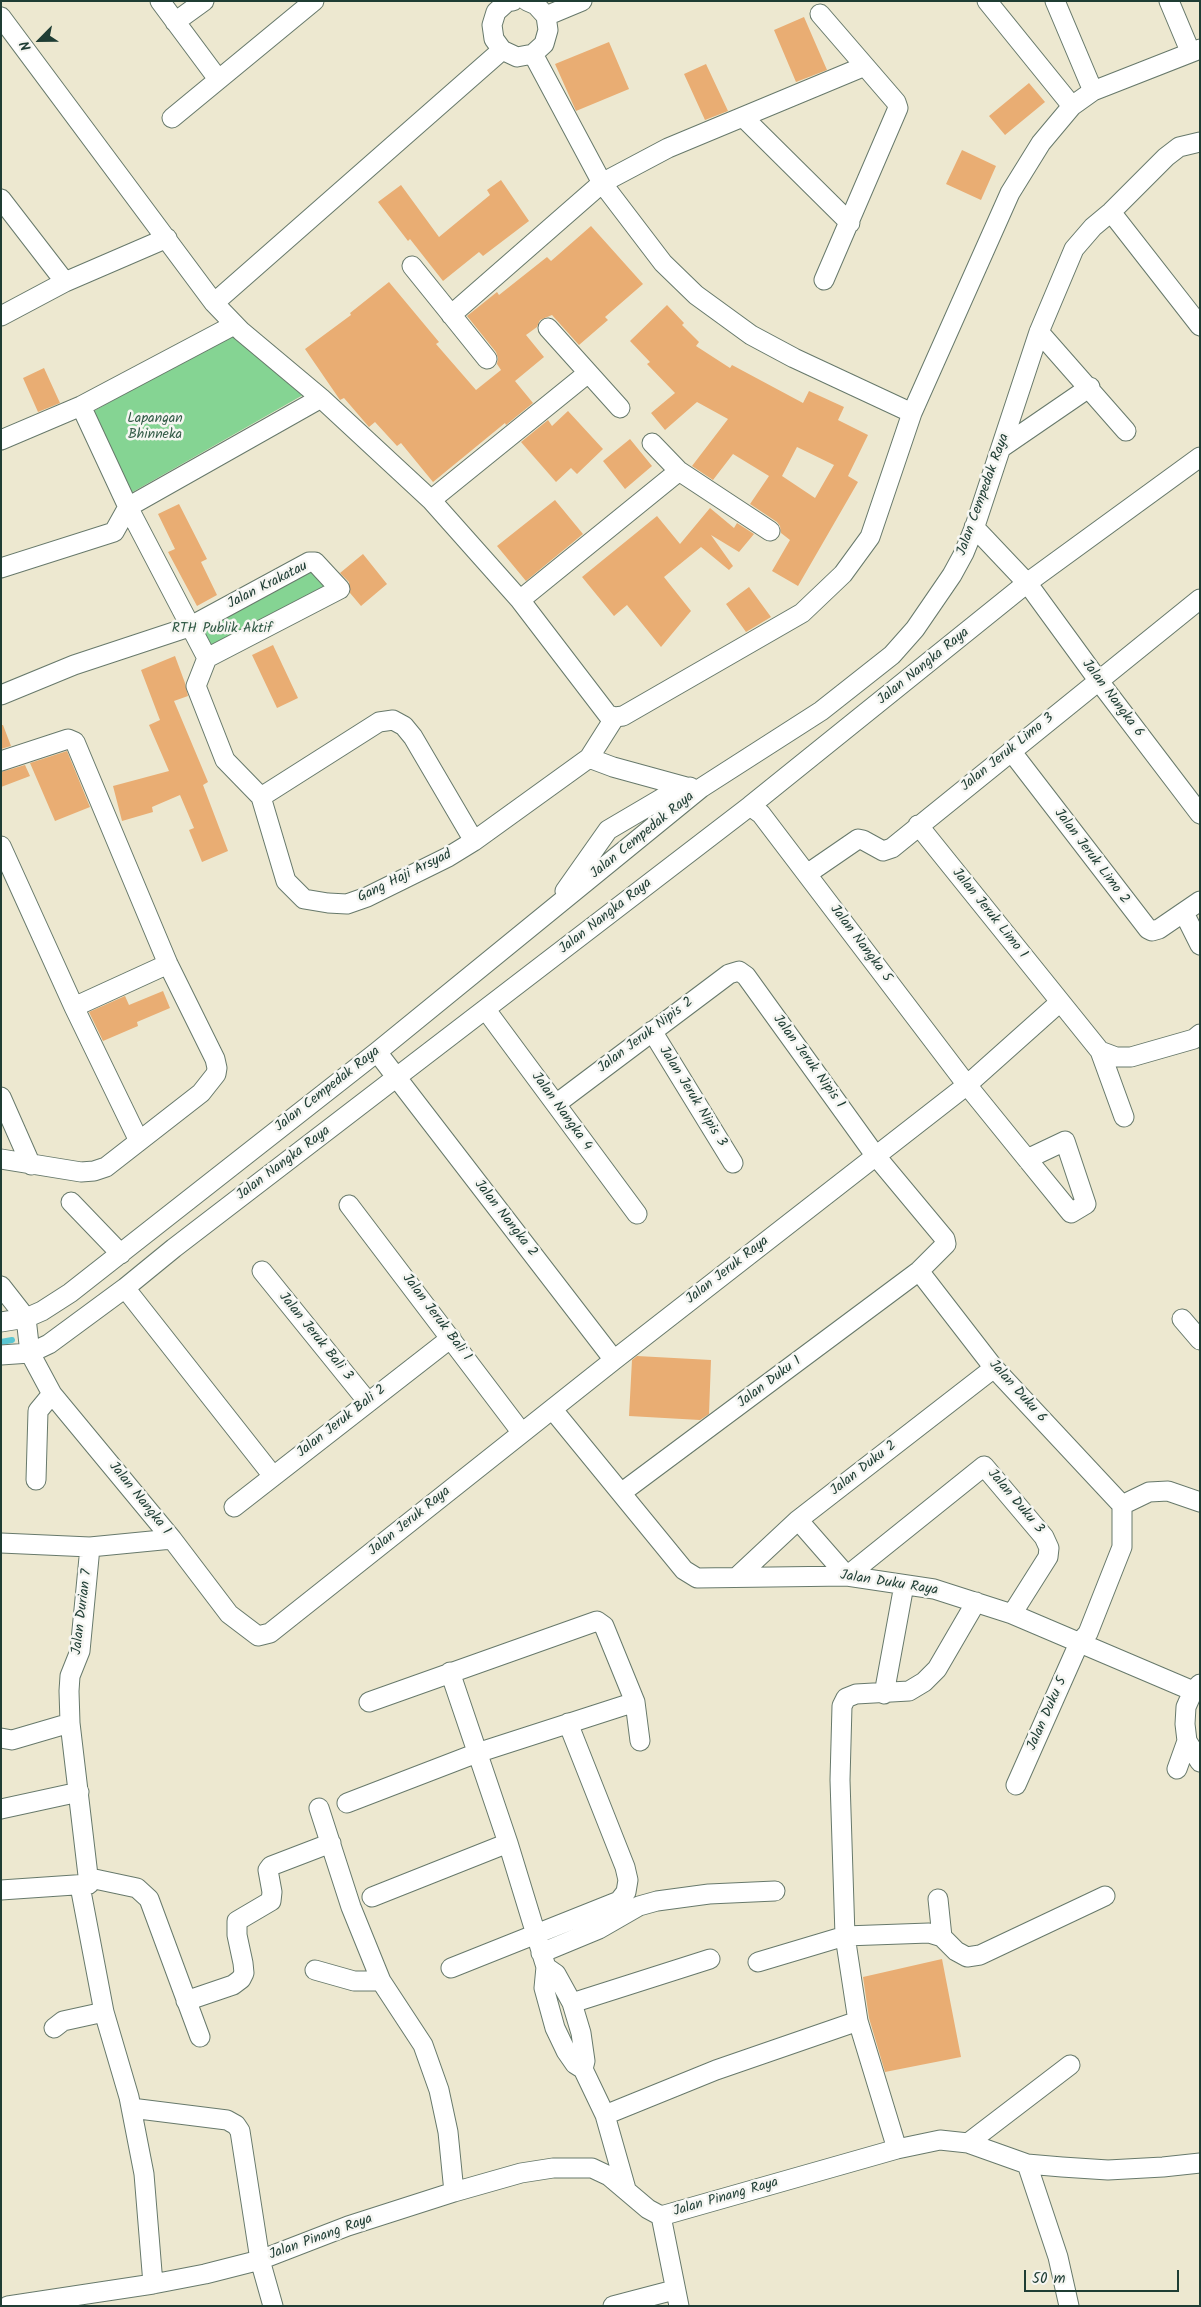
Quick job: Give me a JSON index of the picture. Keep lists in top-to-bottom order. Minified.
{"streets":{"street":["Jalan Cempedak Raya","Jalan Krakatau","Jalan Nangka Raya","Jalan Nangka 6","Jalan Jeruk Limo 3","Jalan Jeruk Limo 2","Gang Haji Arsyad","Jalan Jeruk Limo 1","Jalan Nangka 5","Jalan Jeruk Nipis 2","Jalan Jeruk Nipis 1","Jalan Jeruk Nipis 3","Jalan Nangka 4","Jalan Nangka 2","Jalan Jeruk Raya","Jalan Jeruk Bali 1","Jalan Jeruk Bali 3","Jalan Duku 1","Jalan Duku 6","Jalan Jeruk Bali 2","Jalan Duku 2","Jalan Nangka 1","Jalan Duku 3","Jalan Duku Raya","Jalan Durian 7","Jalan Duku 5","Jalan Pinang Raya"]},"crossings":[["Jalan Cempedak Raya","Jalan Nangka 6"],["Jalan Cempedak Raya","Jalan Nangka 2"],["Jalan Krakatau","Gang Haji Arsyad"],["Jalan Nangka Raya","Jalan Nangka 6"],["Jalan Nangka Raya","Jalan Nangka 5"],["Jalan Nangka Raya","Jalan Nangka 4"],["Jalan Nangka Raya","Jalan Nangka 2"],["Jalan Nangka Raya","Jalan Nangka 1"],["Jalan Nangka 6","Jalan Jeruk Limo 3"],["Jalan Jeruk Limo 3","Jalan Jeruk Limo 2"],["Jalan Jeruk Limo 3","Jalan Jeruk Limo 1"],["Jalan Jeruk Limo 3","Jalan Nangka 5"],["Jalan Jeruk Limo 1","Jalan Jeruk Raya"],["Jalan Nangka 5","Jalan Jeruk Raya"],["Jalan Jeruk Nipis 2","Jalan Jeruk Nipis 1"],["Jalan Jeruk Nipis 2","Jalan Jeruk Nipis 3"],["Jalan Jeruk Nipis 2","Jalan Nangka 4"],["Jalan Jeruk Nipis 1","Jalan Jeruk Raya"],["Jalan Jeruk Nipis 1","Jalan Duku 1"],["Jalan Jeruk Nipis 1","Jalan Duku 6"],["Jalan Nangka 2","Jalan Jeruk Raya"],["Jalan Jeruk Raya","Jalan Jeruk Bali 1"],["Jalan Jeruk Raya","Jalan Nangka 1"],["Jalan Jeruk Raya","Jalan Duku Raya"],["Jalan Jeruk Bali 1","Jalan Jeruk Bali 2"],["Jalan Jeruk Bali 3","Jalan Jeruk Bali 2"],["Jalan Duku 1","Jalan Duku 6"],["Jalan Duku 1","Jalan Duku Raya"],["Jalan Duku 6","Jalan Duku 2"],["Jalan Duku 2","Jalan Duku Raya"],["Jalan Duku 3","Jalan Duku Raya"],["Jalan Duku Raya","Jalan Duku 5"]],"parks":["Lapangan Bhinneka","RTH Publik Aktif"],"scale_bar":"50 m","north":"bottom left"}
